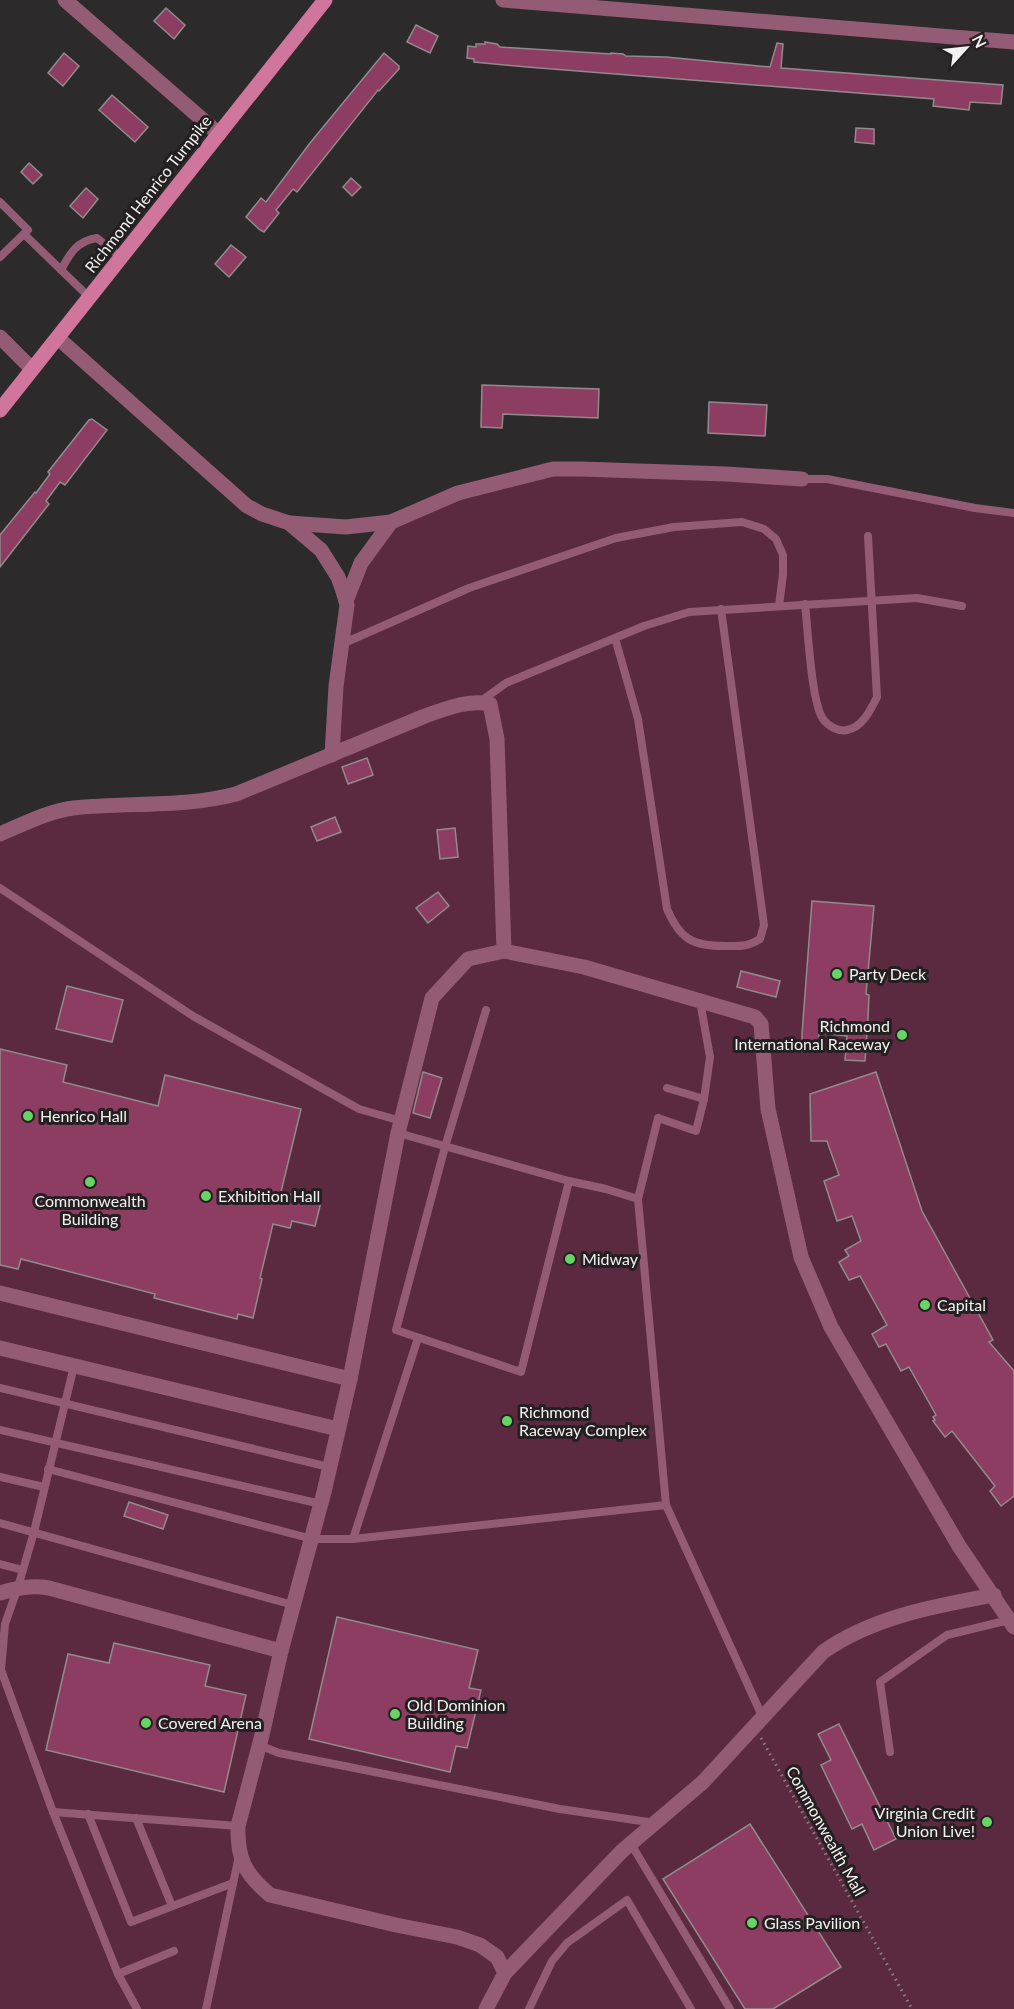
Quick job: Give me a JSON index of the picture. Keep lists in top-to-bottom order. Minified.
{"streets":{"main road":["Richmond Henrico Turnpike"],"path":["Commonwealth Mall"]},"places":["Party Deck","Richmond International Raceway","Henrico Hall","Commonwealth Building","Exhibition Hall","Midway","Capital","Richmond Raceway Complex","Old Dominion Building","Covered Arena","Virginia Credit Union Live!","Glass Pavilion"],"north":"top right"}
